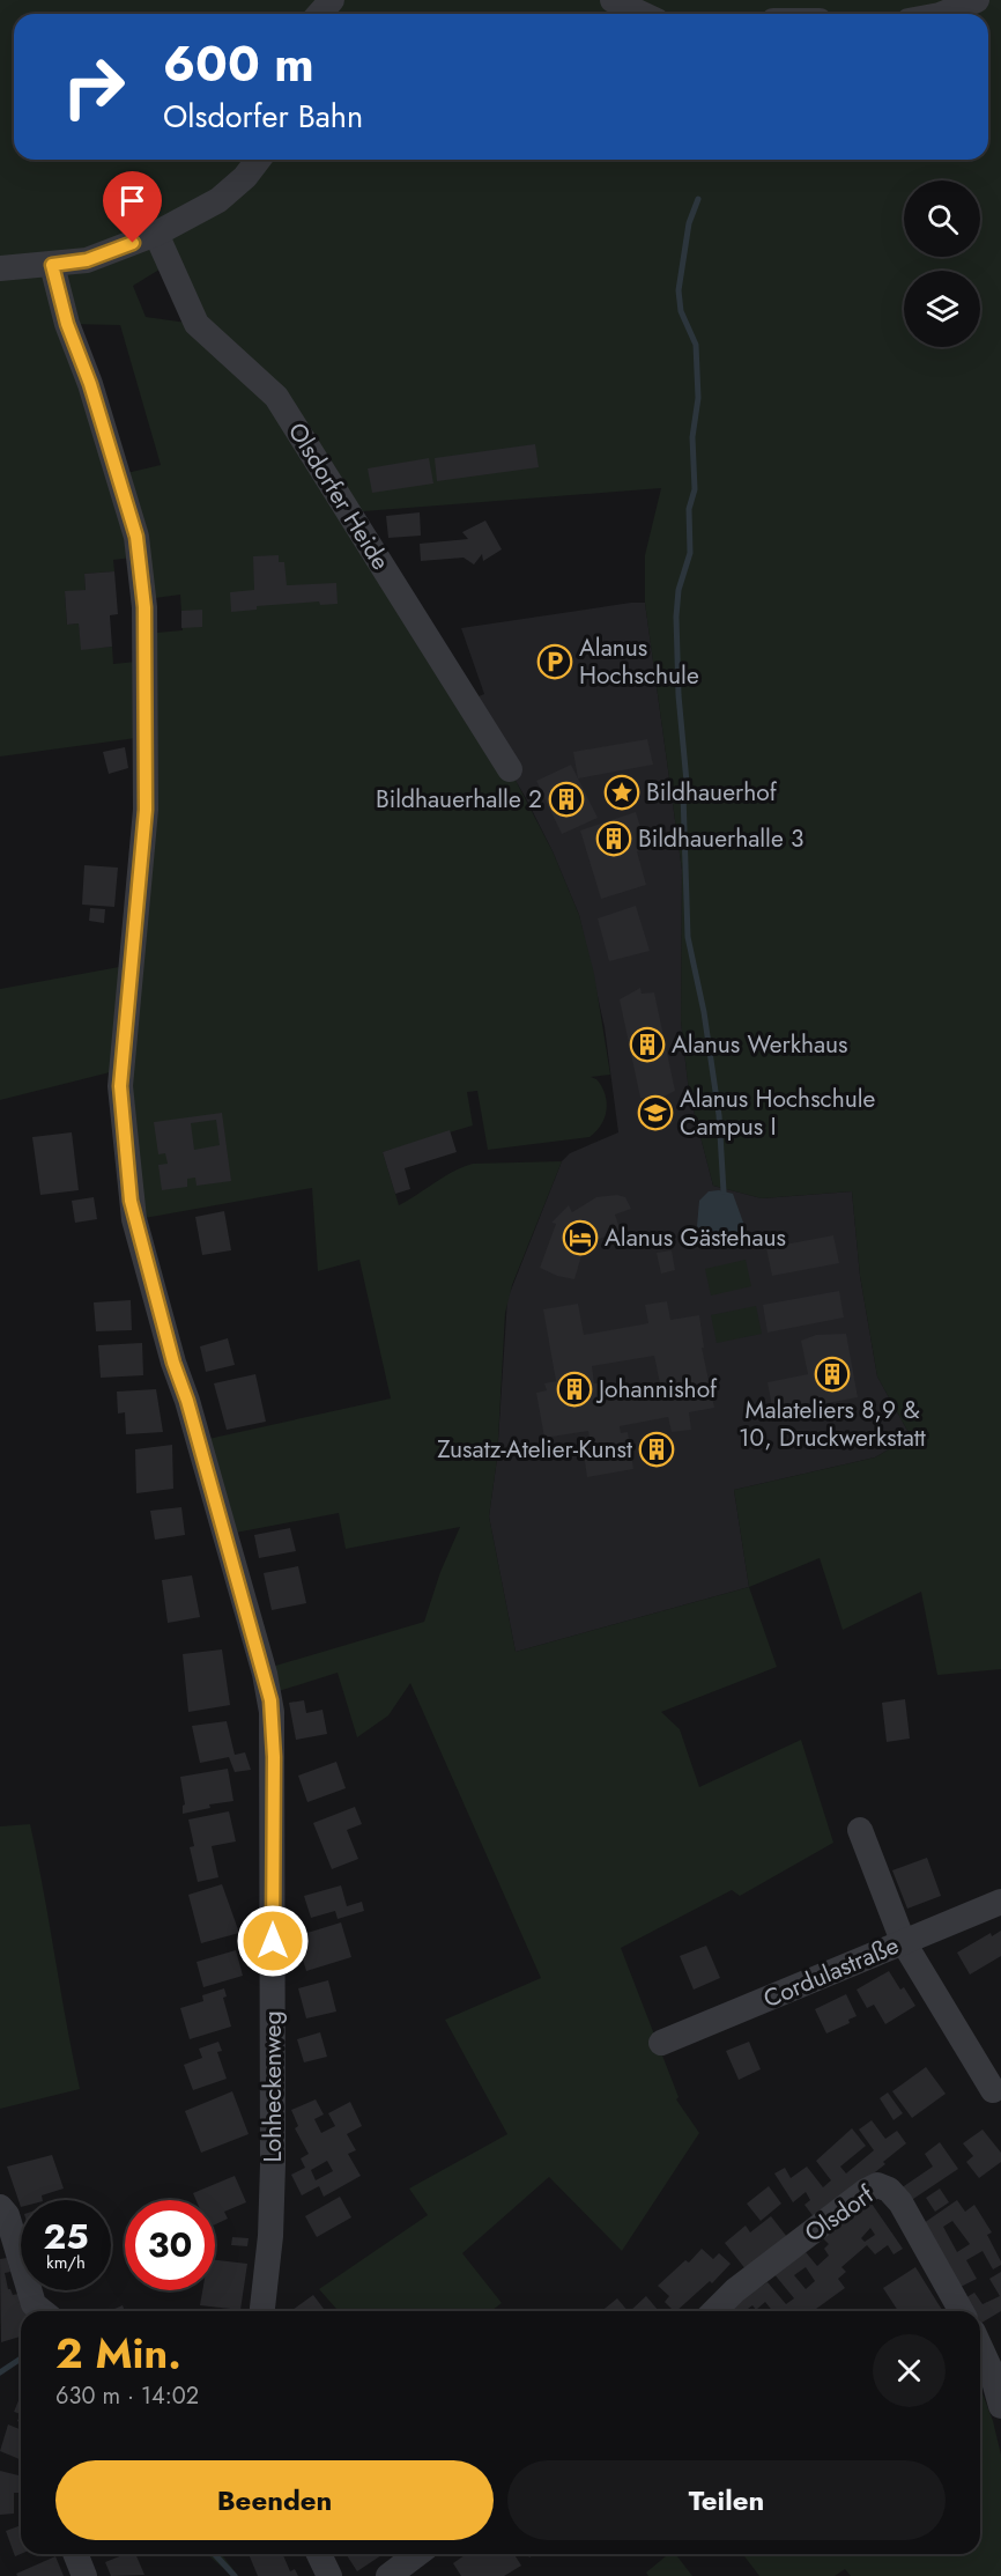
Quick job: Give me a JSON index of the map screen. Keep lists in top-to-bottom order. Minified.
{"streets":{"street":["Olsdorfer Heide","Cordulastraße","Lohheckenweg","Olsdorf"]},"places":{"parking":["Alanus Hochschule"],"place":["Bildhauerhof"],"building":["Bildhauerhalle 2","Bildhauerhalle 3","Alanus Werkhaus","Malateliers 8,9 & 10, Druckwerkstatt","Johannishof","Zusatz-Atelier-Kunst"],"school or university":["Alanus Hochschule Campus I"],"hotel":["Alanus Gästehaus"]},"page":{"turn":["600 m","Olsdorfer Bahn"],"speed":"25 km/h","limit":"30","heading":["2 Min.","630 m · 14:02"],"buttons":["Beenden","Teilen"]}}
